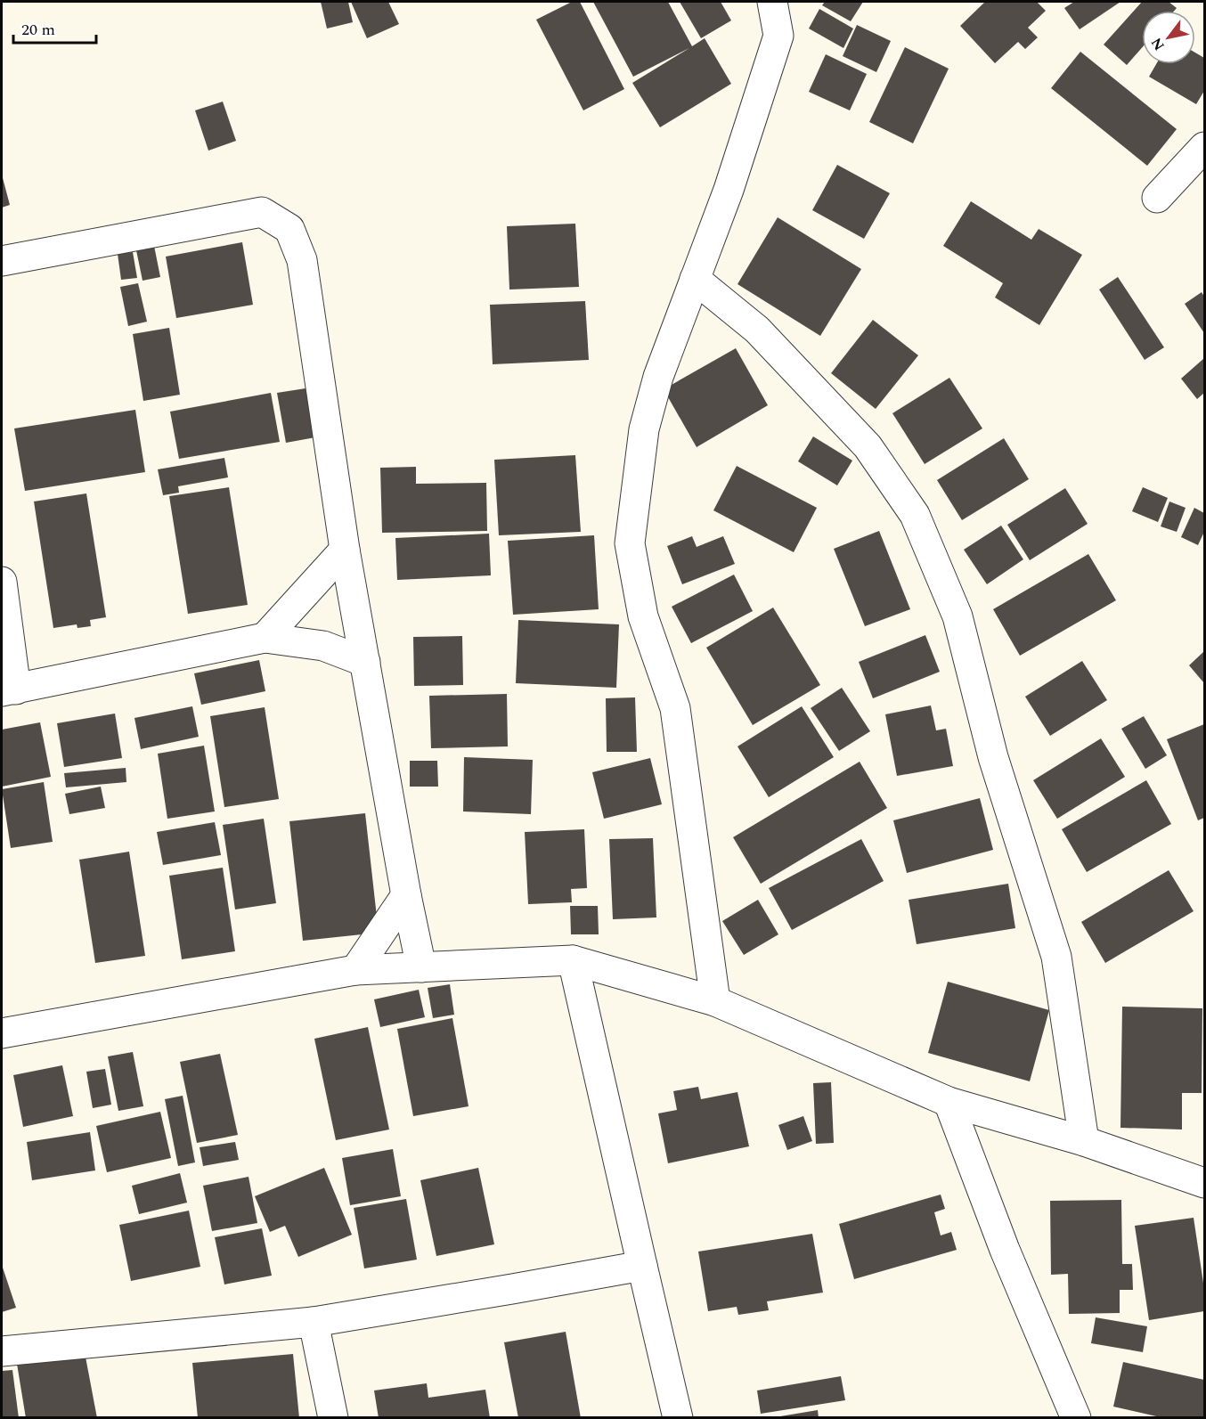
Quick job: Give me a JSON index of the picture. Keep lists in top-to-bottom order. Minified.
{"scale_bar":"20 m","north":"bottom left"}
